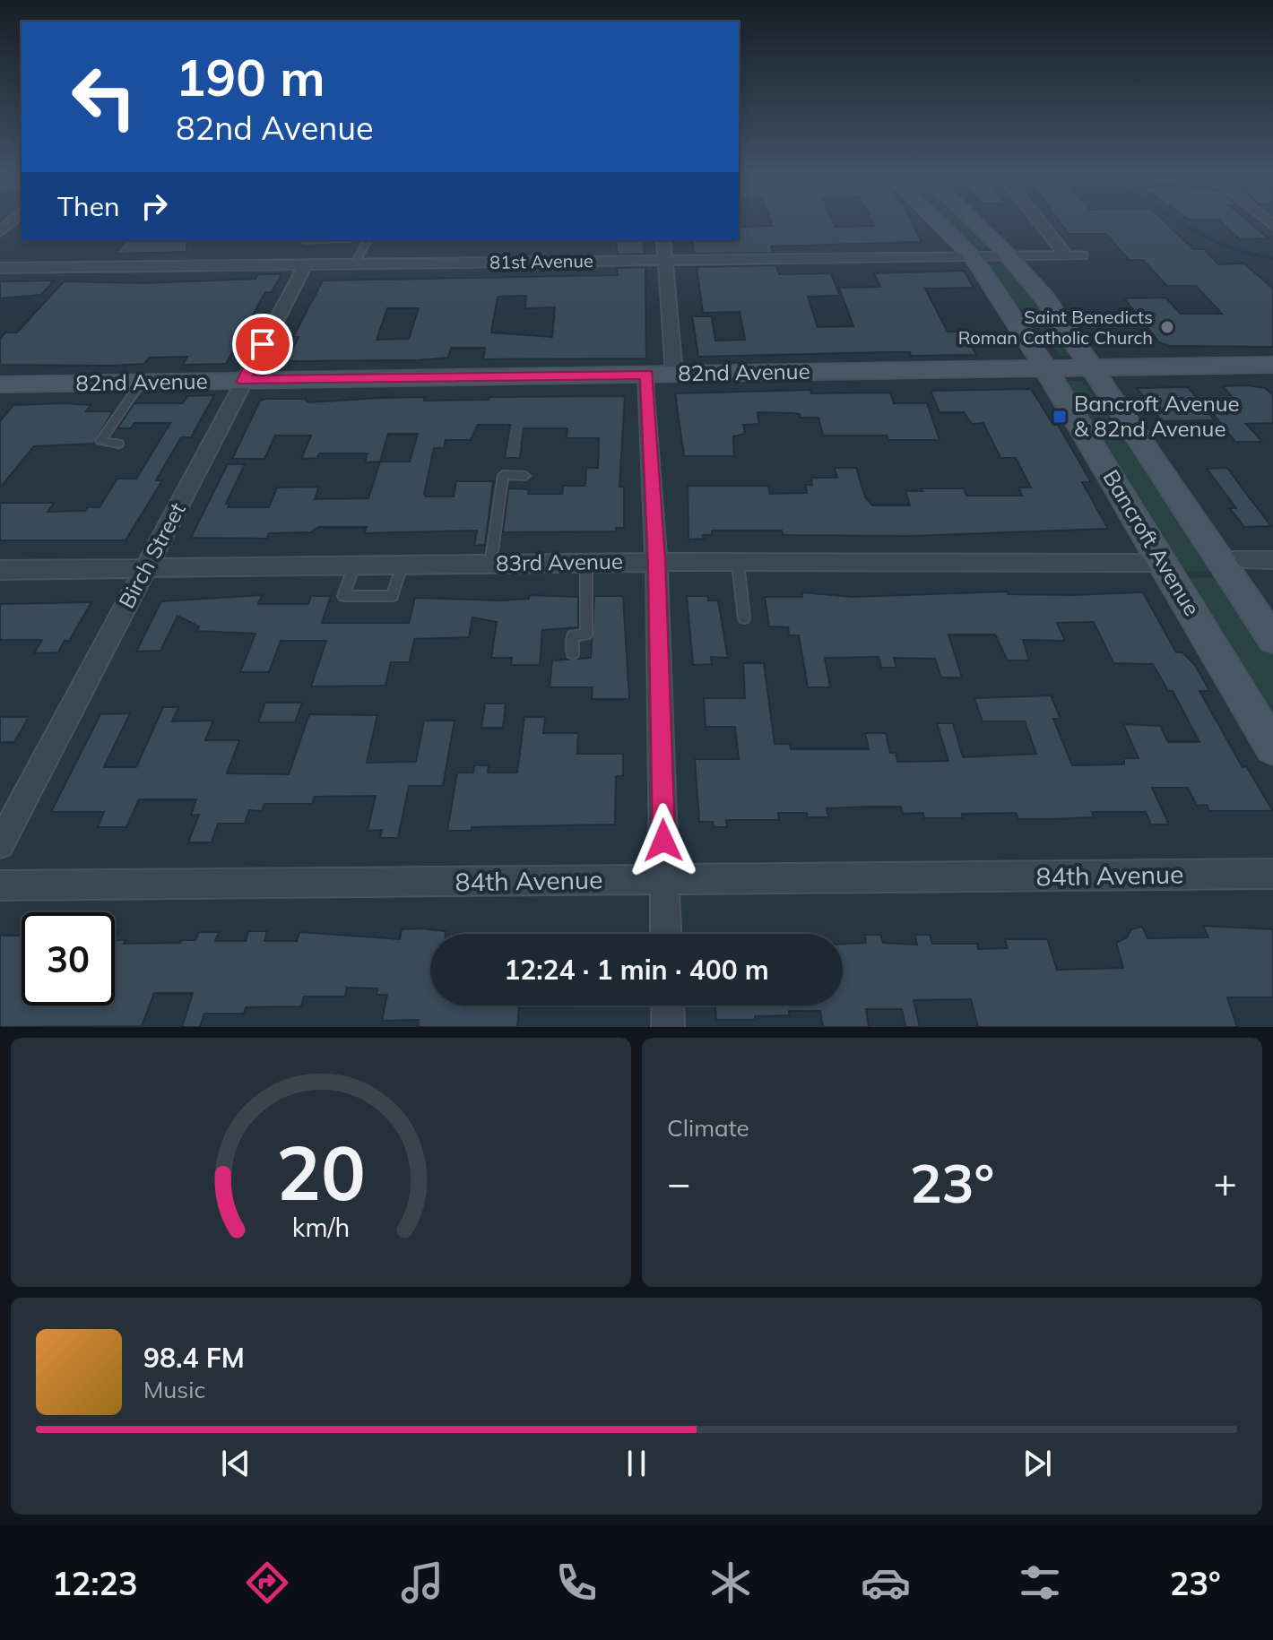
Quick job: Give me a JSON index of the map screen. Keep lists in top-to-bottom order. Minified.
{"streets":{"main road":["82nd Avenue","Bancroft Avenue"],"street":["81st Avenue","Birch Street","83rd Avenue","84th Avenue"]},"crossings":[["81st Avenue","Bancroft Avenue"],["81st Avenue","Birch Street"],["82nd Avenue","Bancroft Avenue"],["82nd Avenue","Birch Street"],["Bancroft Avenue","83rd Avenue"],["Birch Street","83rd Avenue"]],"places":{"other":["Saint Benedicts Roman Catholic Church"],"transit":["Bancroft Avenue & 82nd Avenue"]},"page":{"turn":["190 m","82nd Avenue"],"then":"Then","limit":"30","trip":"12:24 · 1 min · 400 m","tile":"Climate","heat":["−","23°","+"],"song":["98.4 FM","Music"],"tabs":["12:23","23°"],"gauge":["20","km/h"]}}
